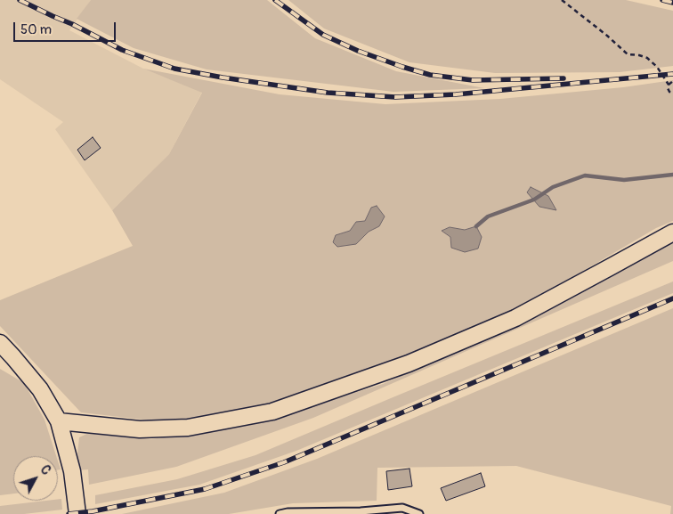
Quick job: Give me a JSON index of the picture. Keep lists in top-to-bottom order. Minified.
{"scale_bar":"50 m","north":"top right"}
